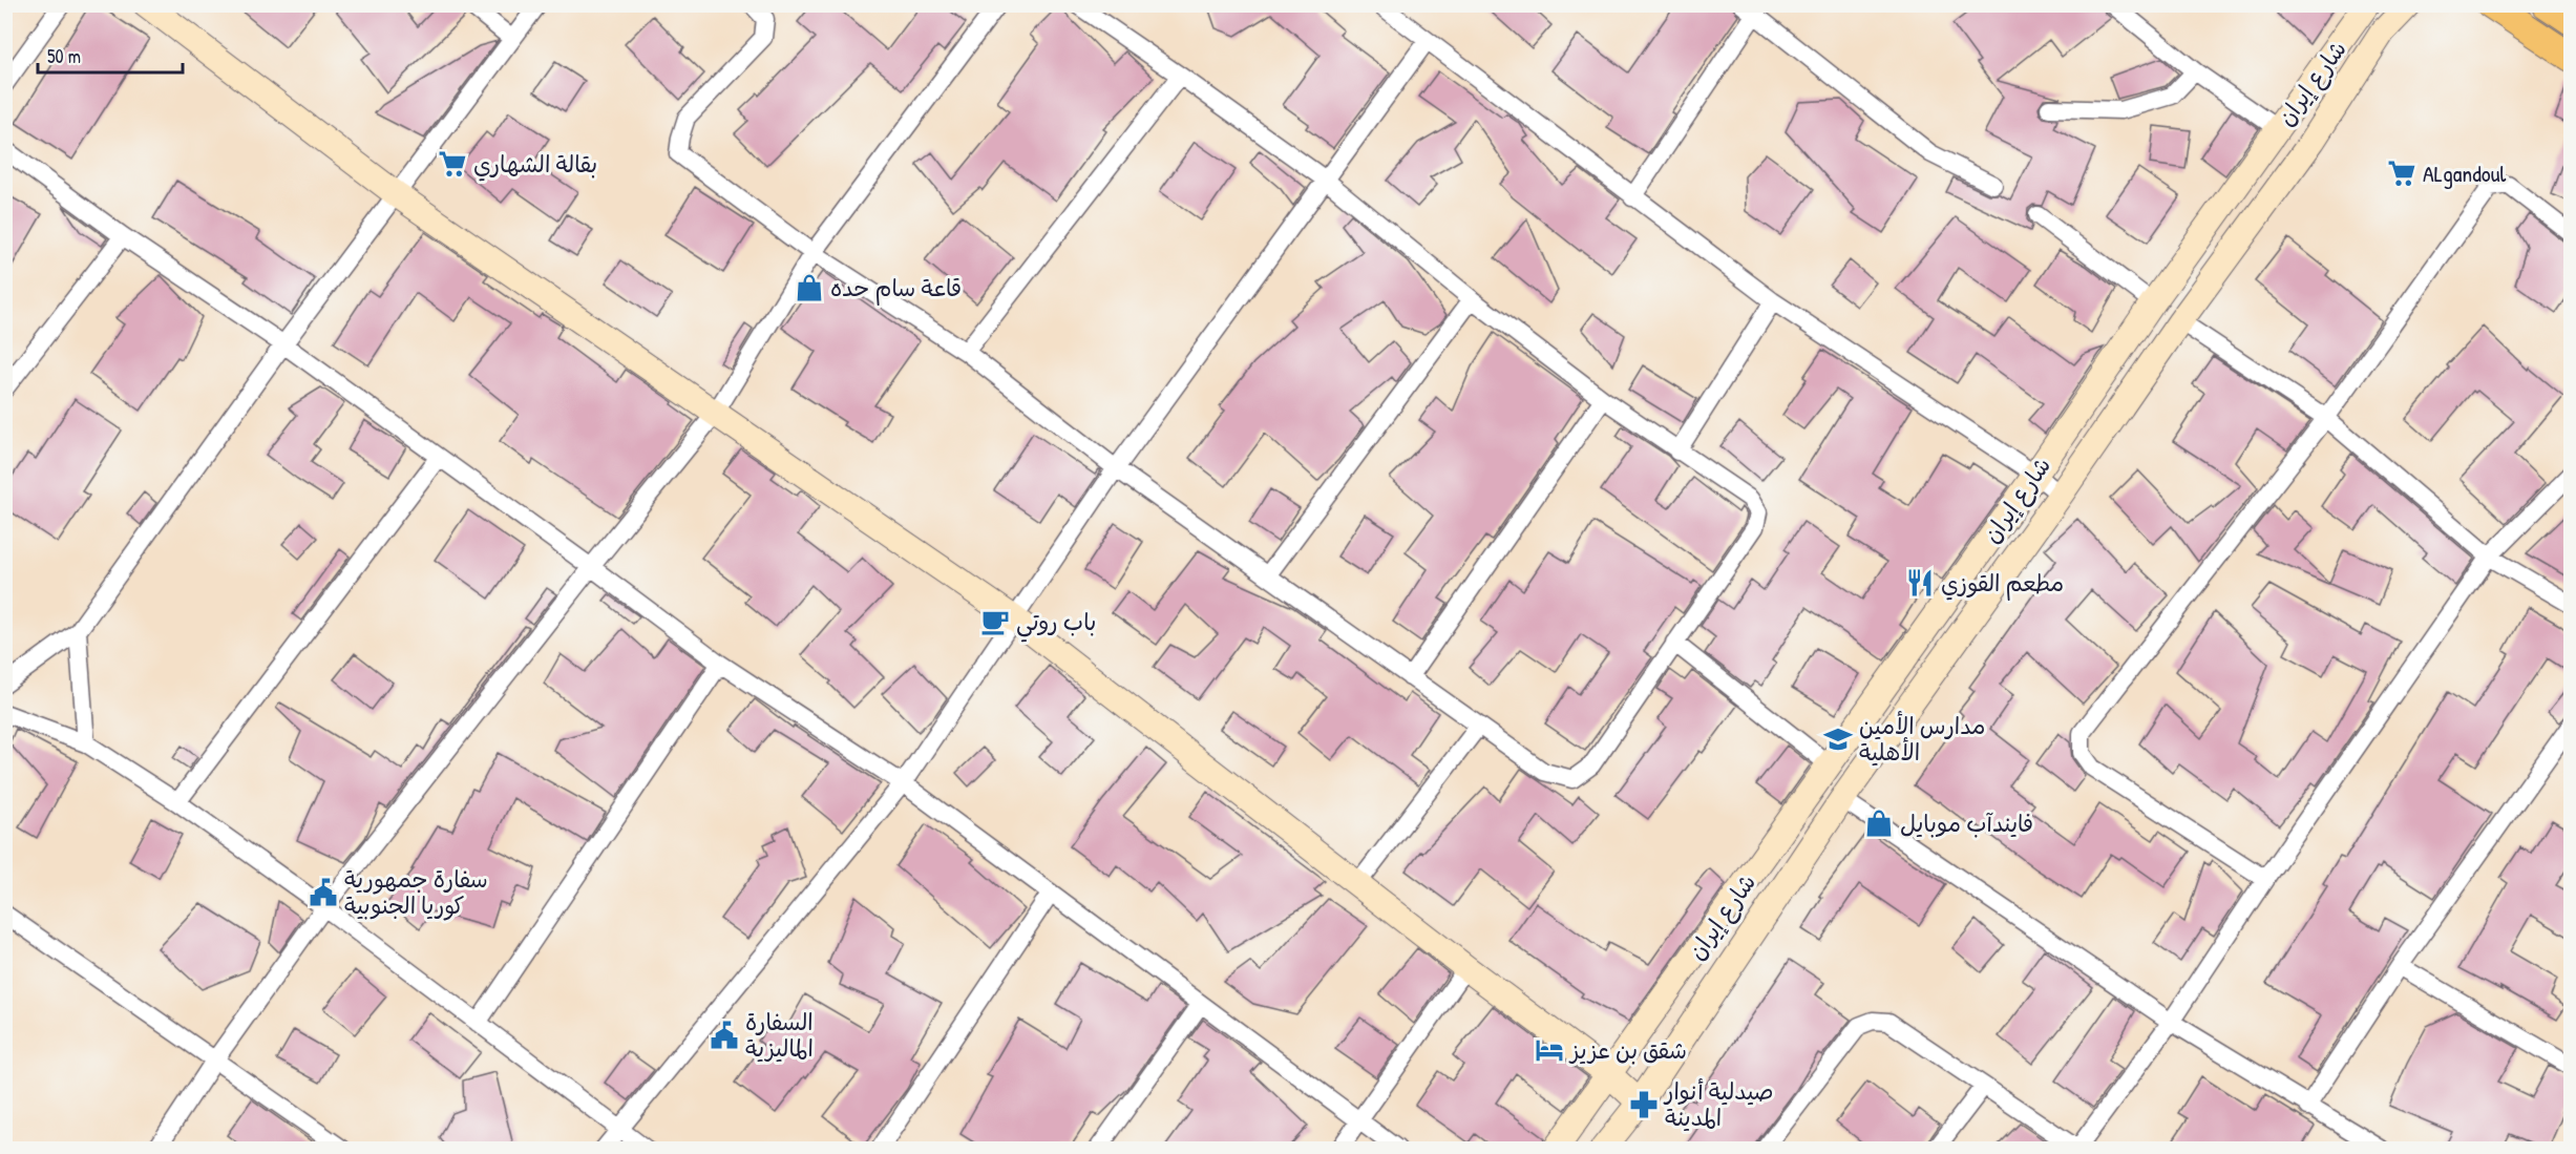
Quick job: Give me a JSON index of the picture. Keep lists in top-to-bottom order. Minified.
{"streets":{"street":["شارع إيران"]},"places":{"supermarket":["بقالة الشهاري","ALgandoul"],"shop":["قاعة سام حده","فايندآب موبايل"],"restaurant":["مطعم القوزي"],"cafe":["باب روتي"],"school or university":["مدارس الأمين الأهلية"],"public building":["سفارة جمهورية كوريا الجنوبية","السفارة الماليزية"],"hotel":["شقق بن عزيز"],"pharmacy":["صيدلية أنوار المدينة"]},"scale_bar":"50 m"}
